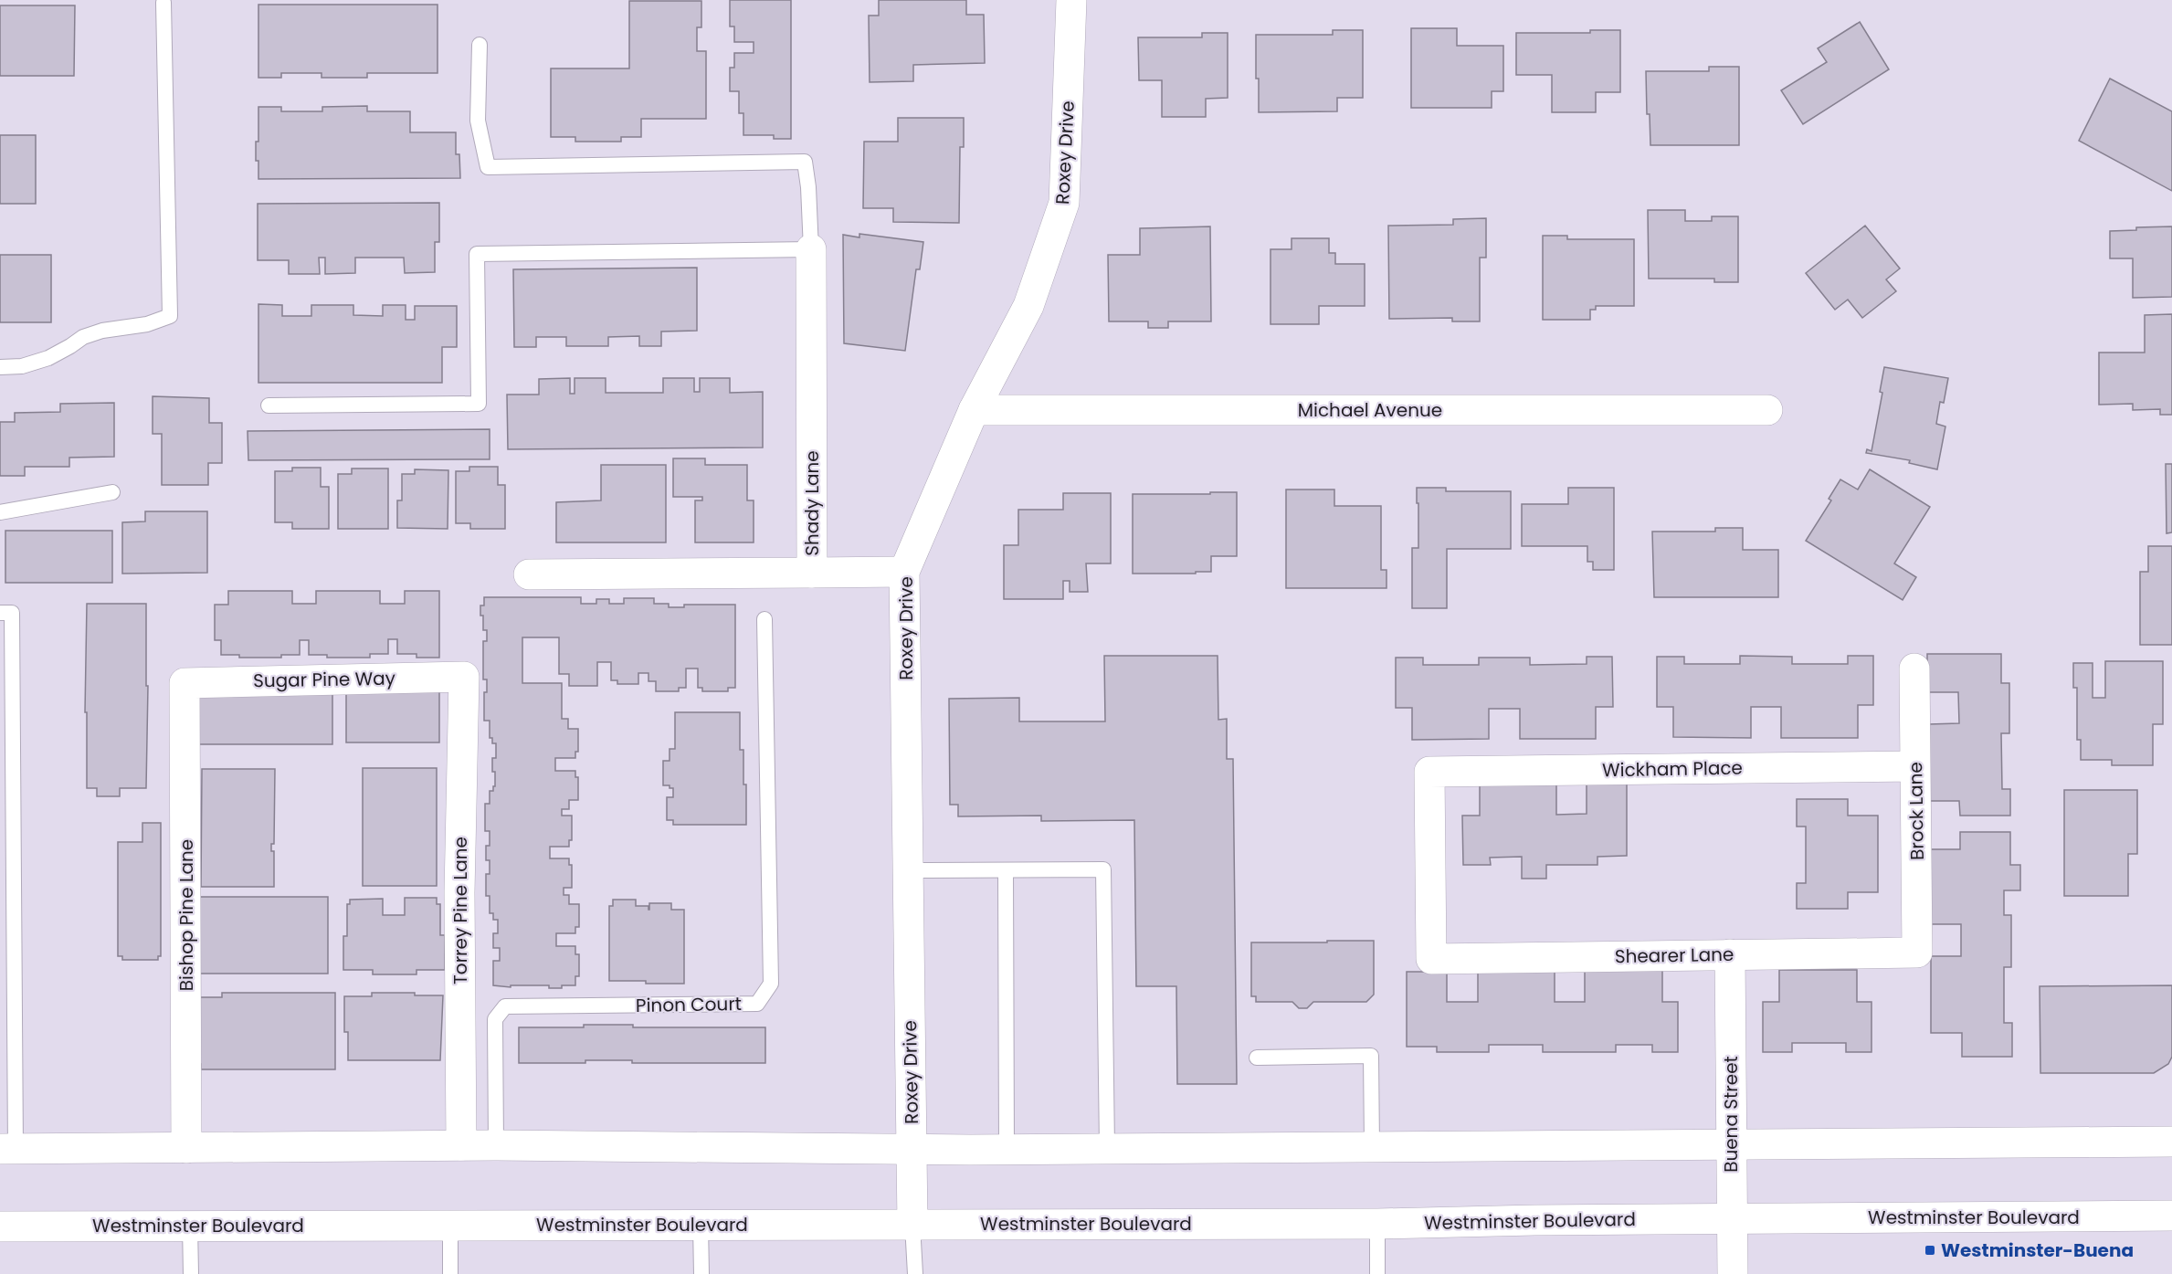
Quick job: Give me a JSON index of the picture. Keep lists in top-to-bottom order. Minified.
{"streets":{"street":["Roxey Drive","Michael Avenue","Shady Lane","Sugar Pine Way","Wickham Place","Brock Lane","Torrey Pine Lane","Bishop Pine Lane","Shearer Lane","Buena Street","Westminster Boulevard"],"lane":["Pinon Court"]},"crossings":[["Roxey Drive","Michael Avenue"],["Roxey Drive","Westminster Boulevard"],["Sugar Pine Way","Torrey Pine Lane"],["Sugar Pine Way","Bishop Pine Lane"],["Wickham Place","Brock Lane"],["Wickham Place","Shearer Lane"],["Brock Lane","Shearer Lane"],["Shearer Lane","Buena Street"],["Buena Street","Westminster Boulevard"]],"places":{"transit":["Westminster-Buena"]}}
